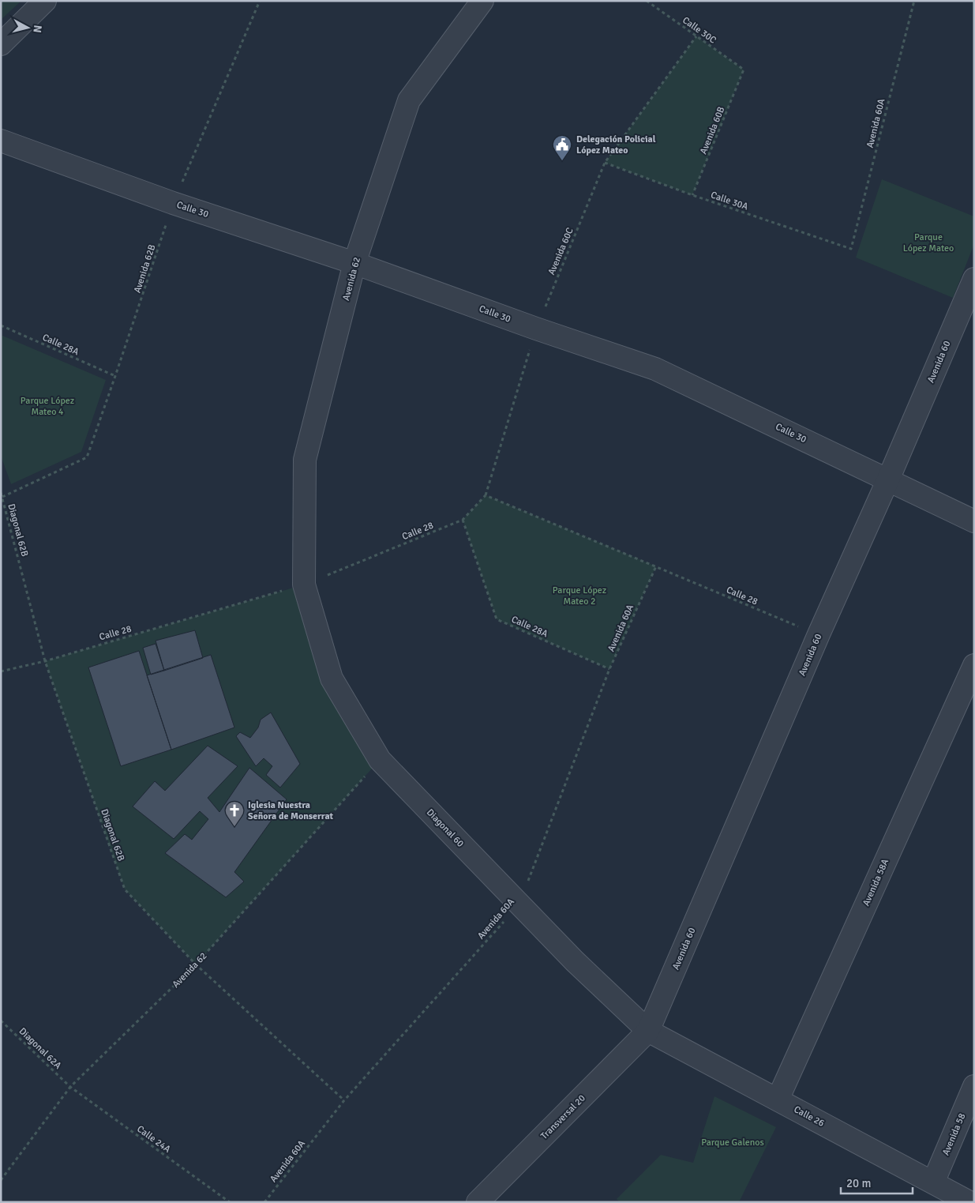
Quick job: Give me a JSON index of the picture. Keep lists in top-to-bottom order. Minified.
{"streets":{"street":["Calle 30","Avenida 62","Avenida 60","Diagonal 60","Avenida 58A","Calle 26","Transversal 20","Avenida 58"],"path":["Calle 30C","Avenida 60A","Avenida 60B","Calle 30A","Avenida 60C","Avenida 62B","Calle 28A","Diagonal 62B","Calle 28","Diagonal 62A","Calle 24A"]},"crossings":[["Calle 30C","Avenida 60B"],["Calle 30C","Avenida 60C"],["Avenida 60A","Calle 30A"],["Avenida 60A","Calle 28A"],["Avenida 60A","Diagonal 62B"],["Avenida 60A","Calle 28"],["Avenida 60A","Diagonal 60"],["Avenida 60B","Calle 30A"],["Calle 30A","Avenida 60C"],["Calle 30","Avenida 60C"],["Calle 30","Avenida 62B"],["Calle 30","Avenida 62"],["Calle 30","Avenida 60"],["Avenida 60C","Calle 28"],["Avenida 62B","Calle 28A"],["Avenida 62B","Diagonal 62B"],["Avenida 62","Diagonal 62B"],["Avenida 62","Calle 28"],["Avenida 62","Diagonal 60"],["Avenida 62","Diagonal 62A"],["Avenida 62","Calle 24A"],["Calle 28A","Calle 28"],["Avenida 60","Calle 28"],["Avenida 60","Diagonal 60"],["Avenida 60","Calle 26"],["Avenida 60","Transversal 20"],["Diagonal 62B","Calle 28"],["Calle 28","Diagonal 60"],["Diagonal 60","Calle 26"],["Diagonal 60","Transversal 20"],["Avenida 58A","Calle 26"],["Diagonal 62A","Calle 24A"],["Calle 26","Transversal 20"],["Calle 26","Avenida 58"]],"parks":["Parque López Mateo","Parque López Mateo 4","Parque López Mateo 2","Parque Galenos"],"places":{"public building":["Delegación Policial López Mateo"],"church":["Iglesia Nuestra Señora de Monserrat"]},"scale_bar":"20 m","north":"right"}
